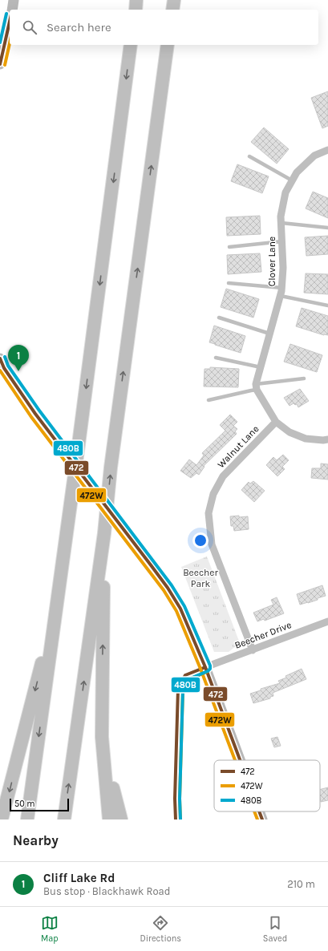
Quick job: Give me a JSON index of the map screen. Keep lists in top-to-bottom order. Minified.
{"streets":{"street":["Clover Lane","Walnut Lane","Beecher Drive"]},"crossings":[["Walnut Lane","Beecher Drive"]],"parks":["Beecher Park"],"lines":["transit line 480B","transit line 472","transit line 472W"],"legend":["472","472W","480B"],"scale_bar":"50 m","page":{"search":"Search here","pins":"1","scale":"50 m","heading":"Nearby","list":[{"mark":"1","name":"Cliff Lake Rd","note":"Bus stop · Blackhawk Road","value":"210 m"}],"nav":["Map","Directions","Saved"]}}
